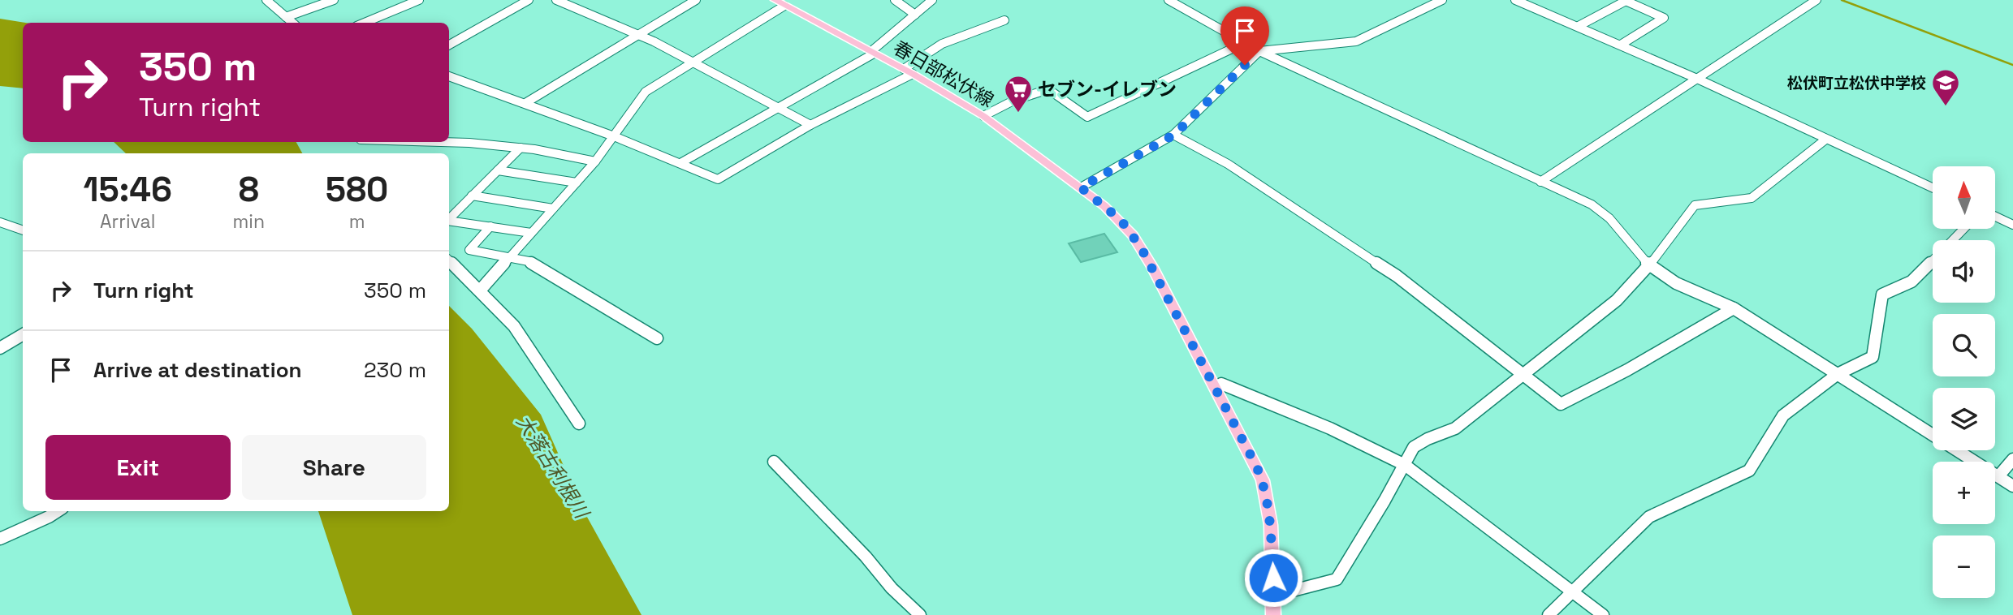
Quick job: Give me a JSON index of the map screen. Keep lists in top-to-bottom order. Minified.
{"streets":{"main road":["春日部松伏線"]},"water":["大落古利根川"],"places":{"school or university":["松伏町立松伏中学校"],"supermarket":["セブン-イレブン"]},"north":"top","page":{"turn":["350 m","Turn right"],"eta":["15:46","Arrival","8","min","580","m"],"map_buttons":["+","−"],"list":[{"name":"Turn right","value":"350 m"},{"name":"Arrive at destination","value":"230 m"}],"buttons":["Exit","Share"]}}
